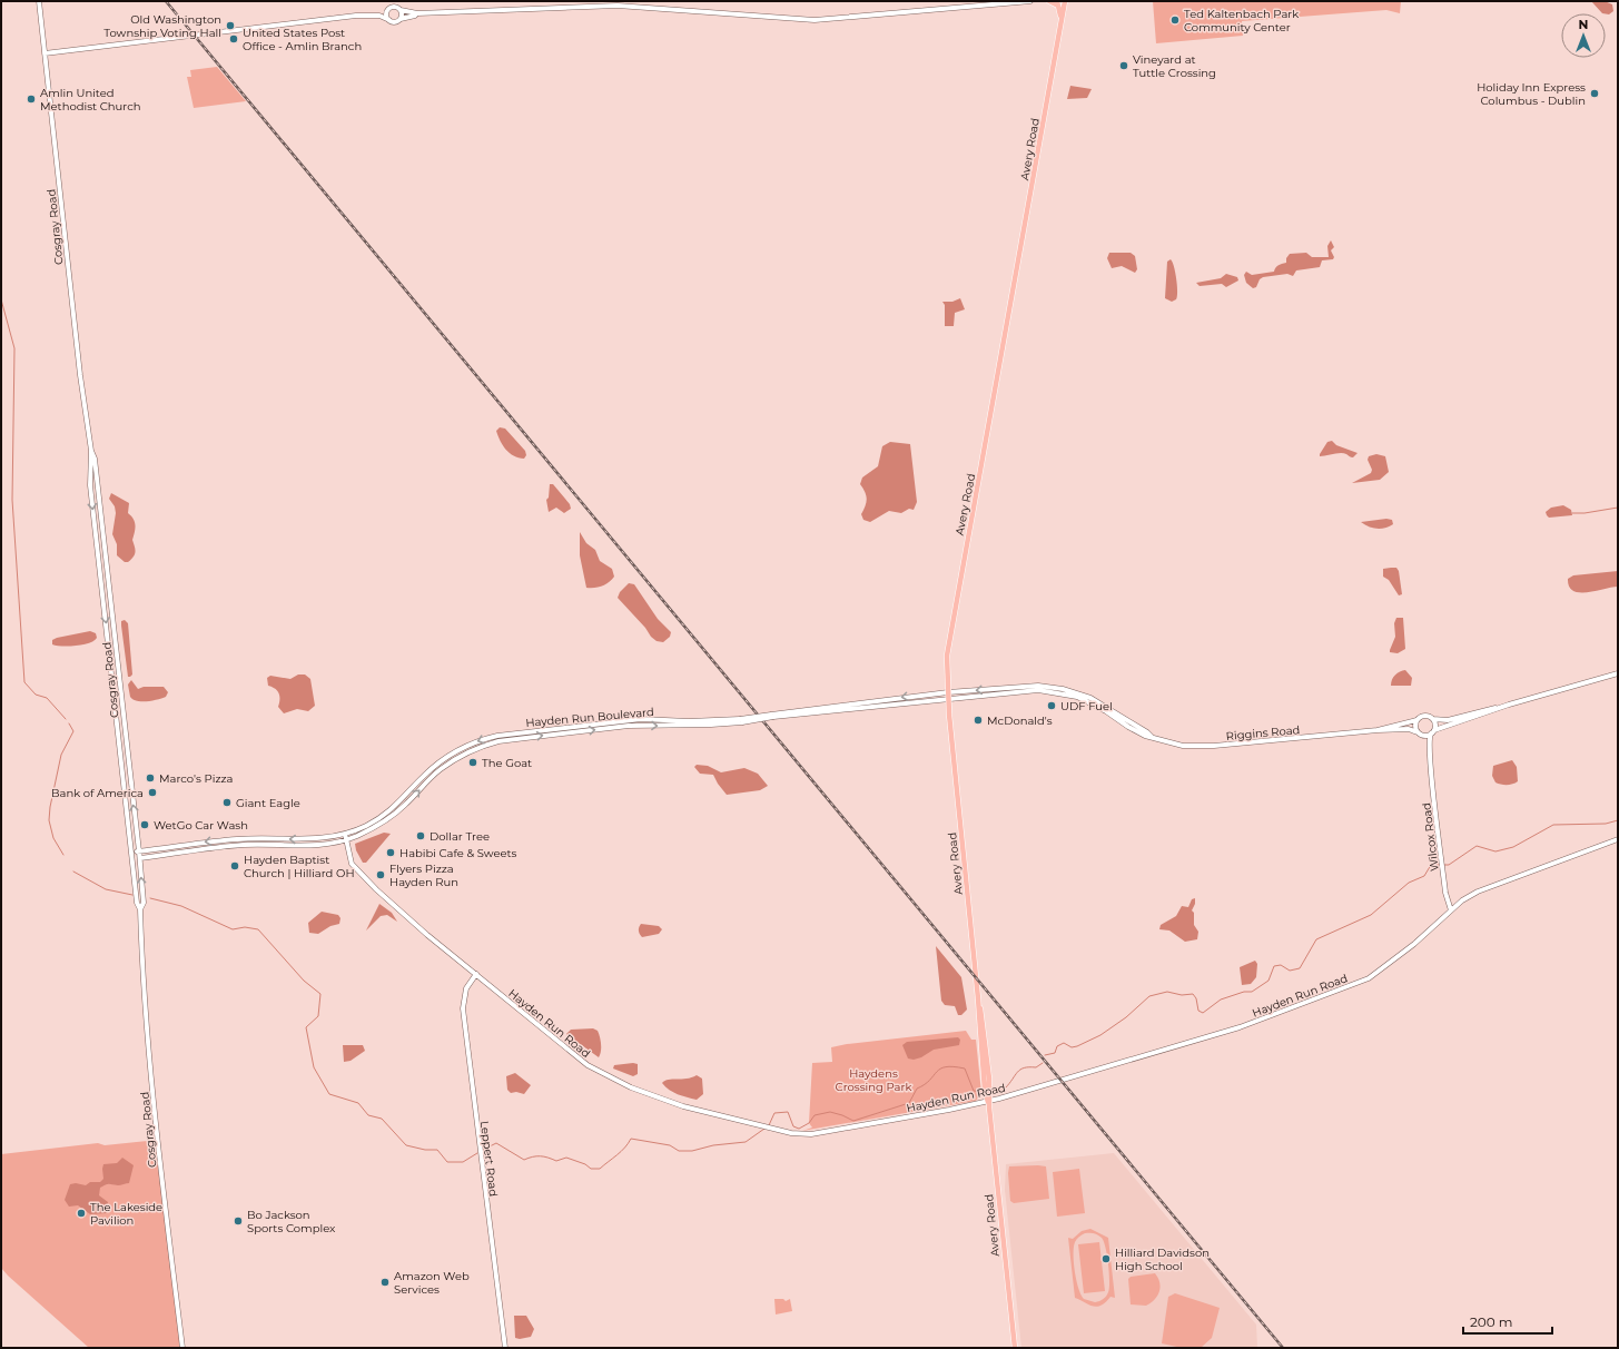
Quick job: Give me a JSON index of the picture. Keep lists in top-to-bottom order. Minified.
{"streets":{"main road":["Avery Road","Cosgray Road","Hayden Run Boulevard","Riggins Road","Wilcox Road","Hayden Run Road","Leppert Road"]},"crossings":[["Avery Road","Hayden Run Boulevard"],["Avery Road","Riggins Road"],["Avery Road","Hayden Run Road"],["Hayden Run Boulevard","Riggins Road"],["Hayden Run Boulevard","Hayden Run Road"],["Riggins Road","Wilcox Road"],["Wilcox Road","Hayden Run Road"],["Hayden Run Road","Leppert Road"]],"parks":["Haydens Crossing Park"],"places":["Ted Kaltenbach Park Community Center","Old Washington Township Voting Hall","United States Post Office - Amlin Branch","Vineyard at Tuttle Crossing","Holiday Inn Express Columbus - Dublin","Amlin United Methodist Church","UDF Fuel","McDonald's","The Goat","Marco's Pizza","Bank of America","Giant Eagle","WetGo Car Wash","Dollar Tree","Habibi Cafe & Sweets","Hayden Baptist Church | Hilliard OH","Flyers Pizza Hayden Run","The Lakeside Pavilion","Bo Jackson Sports Complex","Hilliard Davidson High School","Amazon Web Services"],"scale_bar":"200 m","north":"top"}
